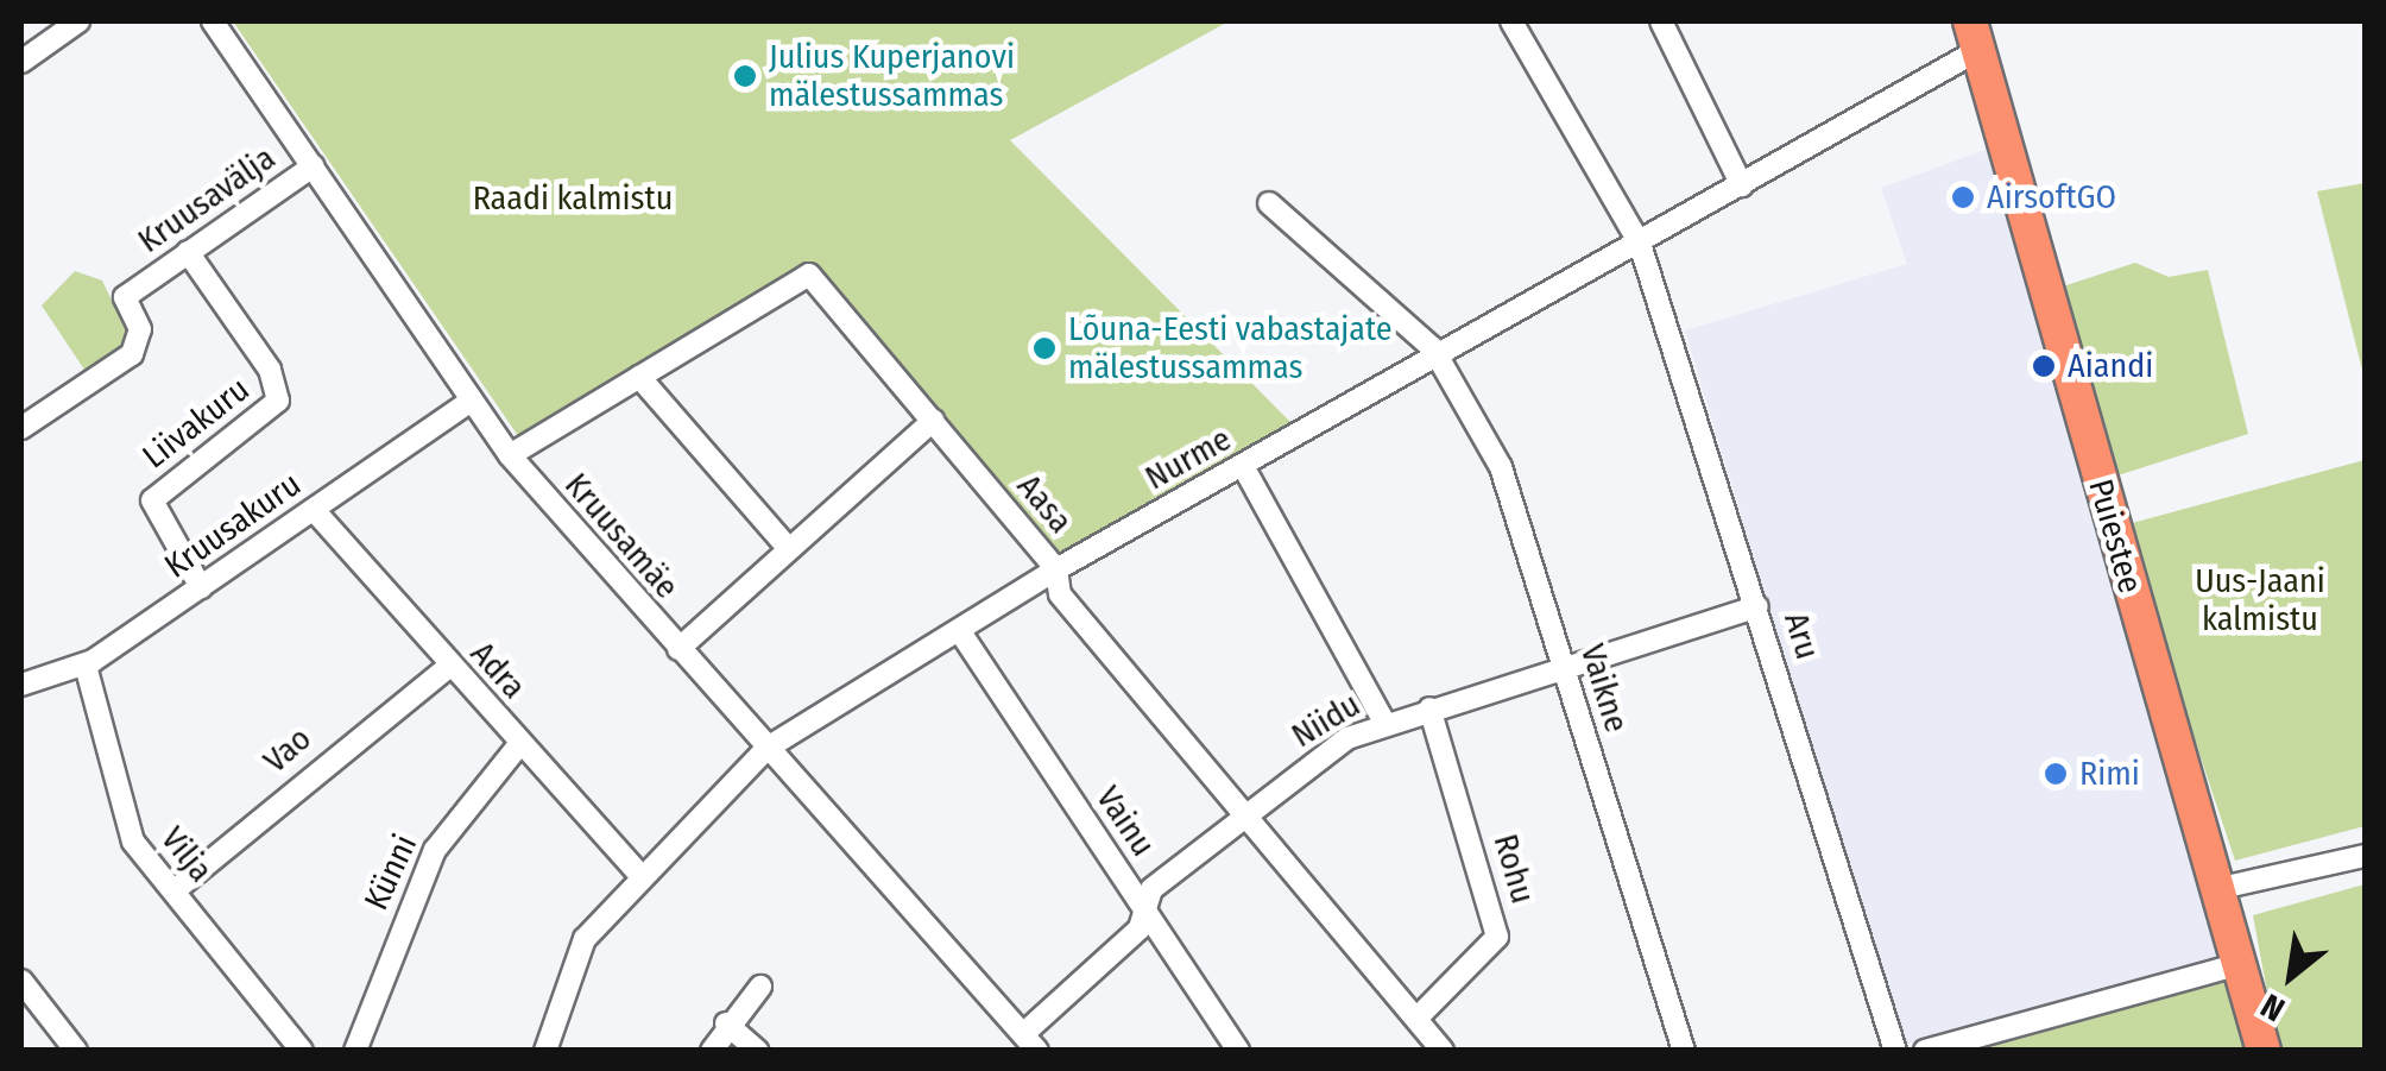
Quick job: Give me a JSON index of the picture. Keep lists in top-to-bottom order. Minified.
{"streets":{"highway":["Puiestee"],"street":["Kruusavälja","Liivakuru","Nurme","Aasa","Kruusakuru","Kruusamäe","Aru","Adra","Vaikne","Niidu","Vao","Vainu","Vilja","Rohu","Künni"]},"crossings":[["Kruusavälja","Liivakuru"],["Kruusavälja","Kruusamäe"],["Liivakuru","Kruusakuru"],["Nurme","Aasa"],["Nurme","Kruusamäe"],["Nurme","Puiestee"],["Nurme","Aru"],["Nurme","Adra"],["Nurme","Vaikne"],["Nurme","Vainu"],["Aasa","Kruusamäe"],["Aasa","Niidu"],["Aasa","Rohu"],["Kruusakuru","Kruusamäe"],["Kruusakuru","Adra"],["Kruusakuru","Vilja"],["Kruusamäe","Niidu"],["Aru","Niidu"],["Adra","Vao"],["Adra","Künni"],["Vaikne","Niidu"],["Niidu","Vainu"],["Niidu","Rohu"],["Vao","Vilja"]],"parks":["Raadi kalmistu","Uus-Jaani kalmistu"],"places":["Julius Kuperjanovi mälestussammas","AirsoftGO","Lõuna-Eesti vabastajate mälestussammas","Aiandi","Rimi"],"north":"bottom left"}
